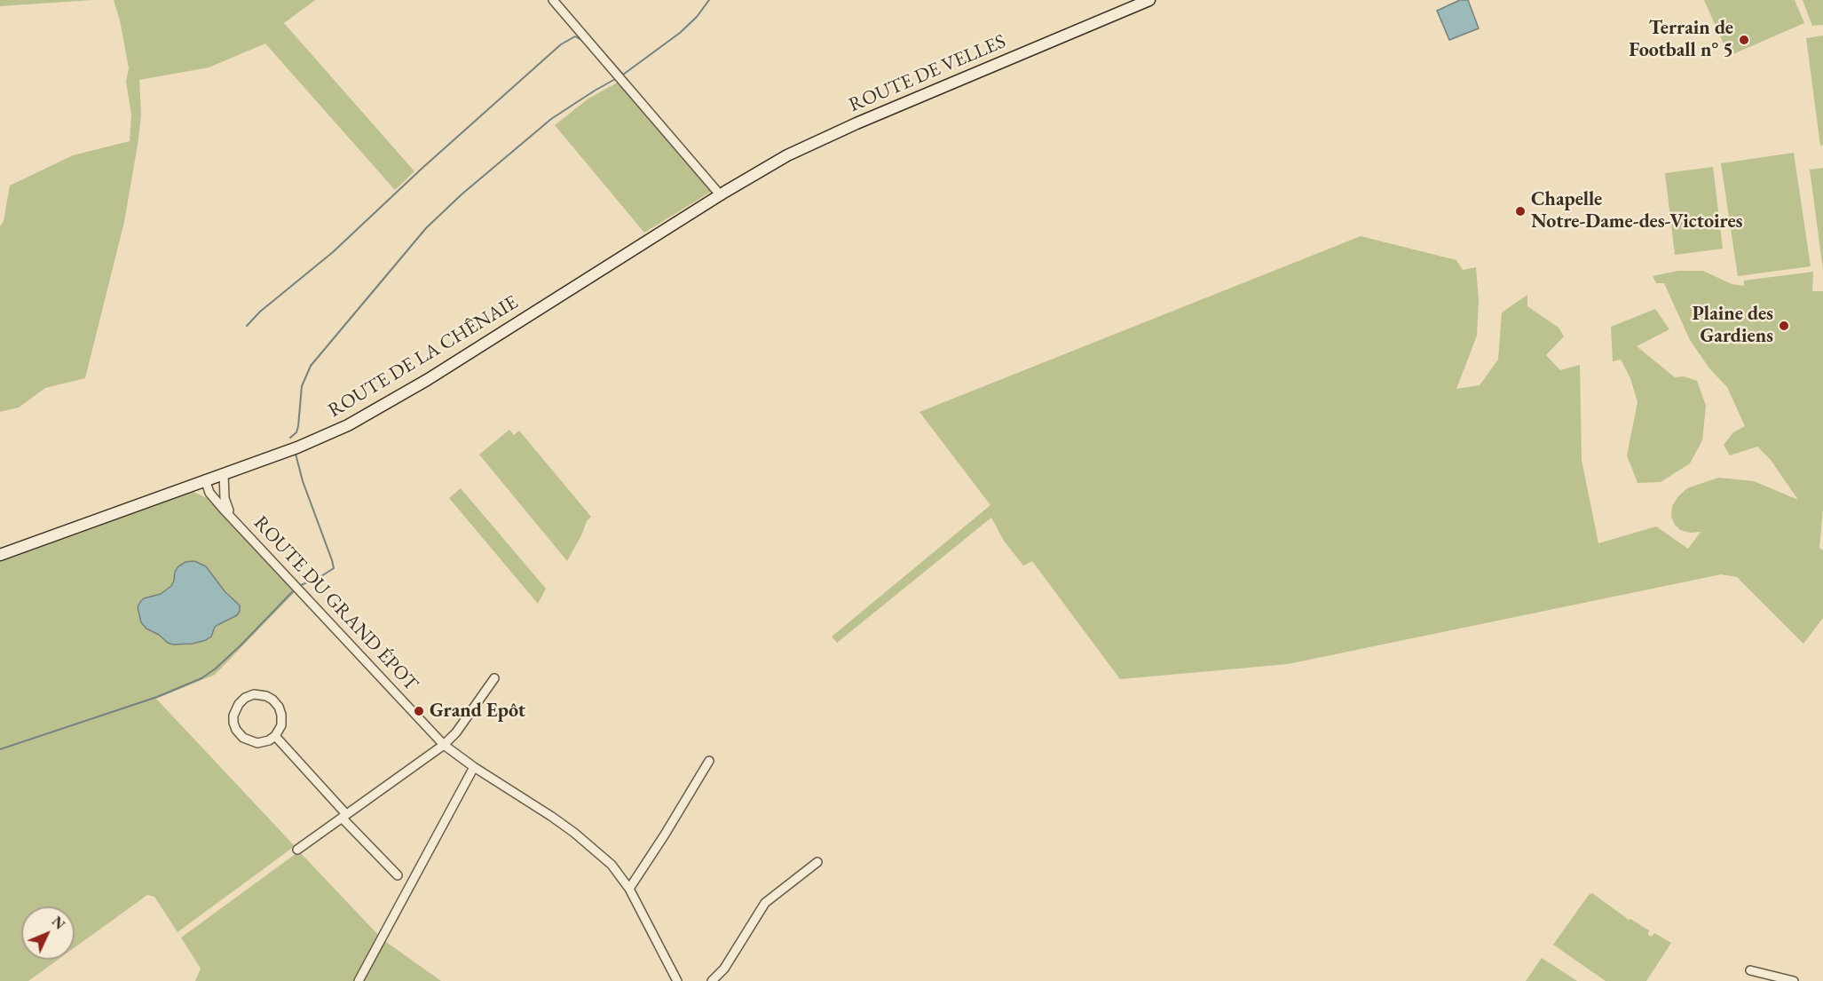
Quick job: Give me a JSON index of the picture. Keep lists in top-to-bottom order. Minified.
{"streets":{"main road":["ROUTE DE VELLES","ROUTE DE LA CHÊNAIE"],"street":["ROUTE DU GRAND ÉPOT"]},"crossings":[["ROUTE DE VELLES","ROUTE DE LA CHÊNAIE"],["ROUTE DE LA CHÊNAIE","ROUTE DU GRAND ÉPOT"]],"places":["Terrain de Football n° 5","Chapelle Notre-Dame-des-Victoires","Plaine des Gardiens","Grand Epôt"],"north":"top right"}
